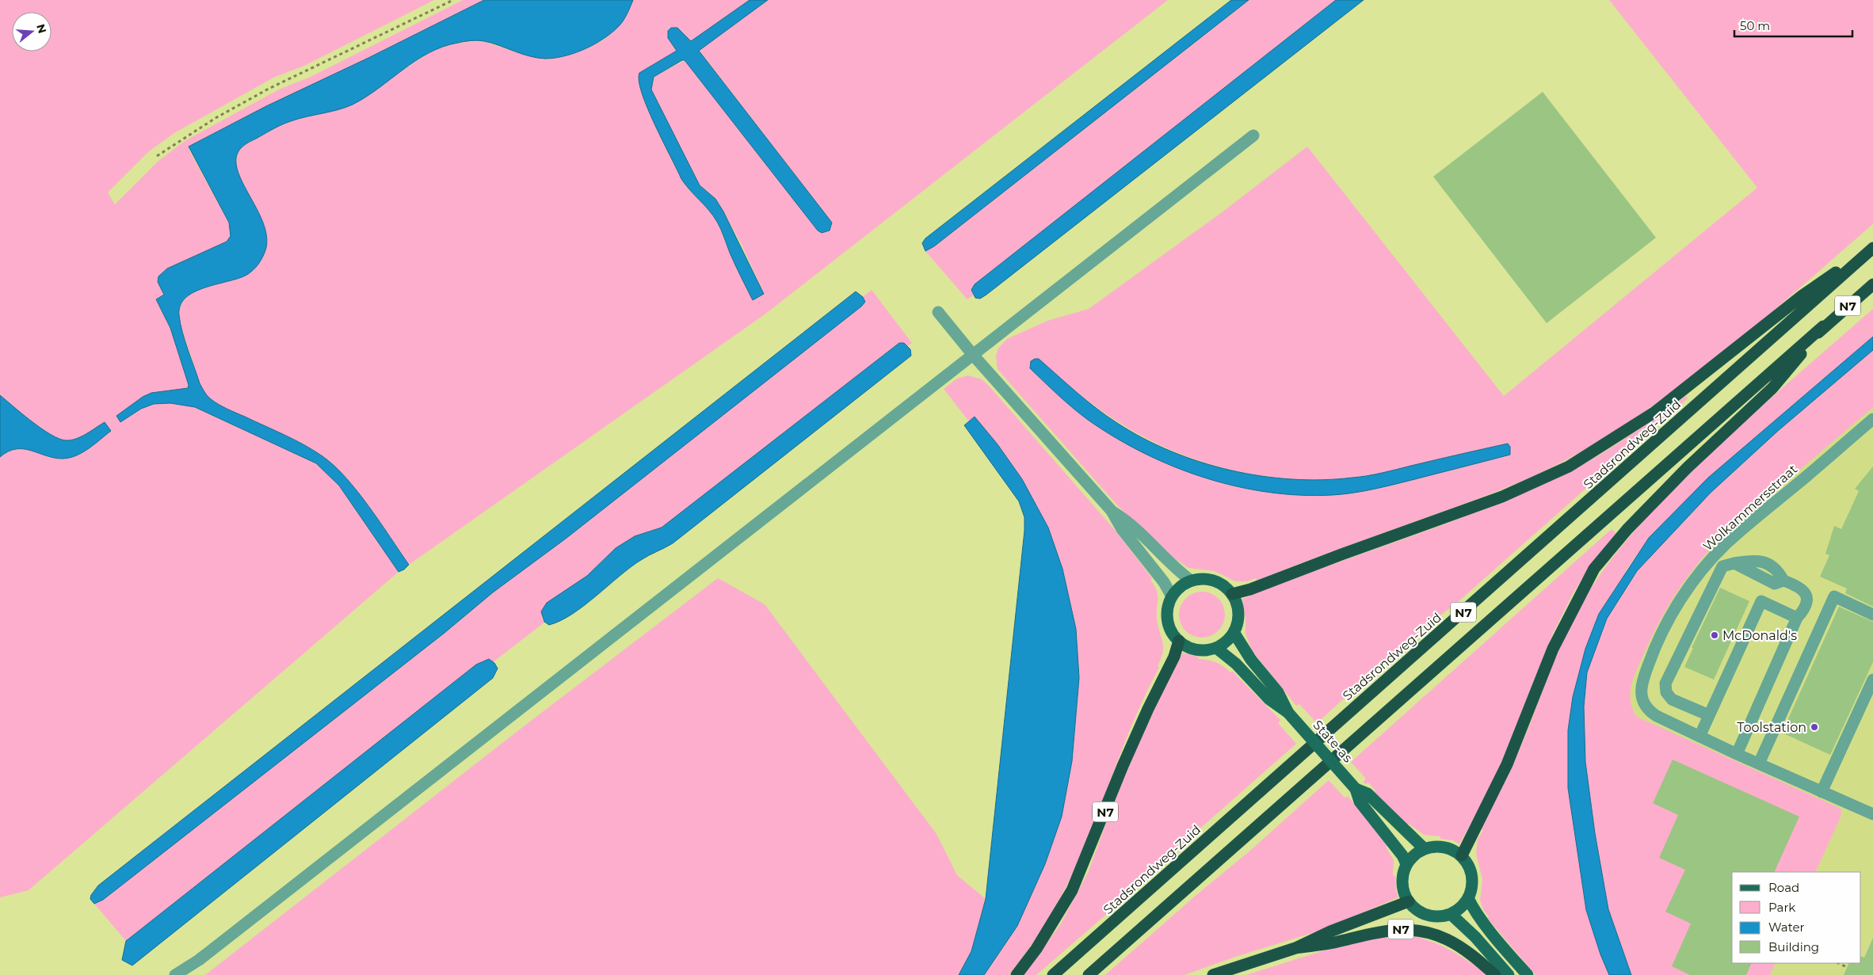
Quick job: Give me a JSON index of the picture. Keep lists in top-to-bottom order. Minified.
{"streets":{"highway":["N7","Stadsrondweg-Zuid"],"main road":["State-as"],"street":["Wolkammersstraat"]},"crossings":[["N7","Stadsrondweg-Zuid"],["N7","State-as"]],"places":["McDonald's","Toolstation"],"legend":["Road","Park","Water","Building"],"scale_bar":"50 m","north":"right"}
